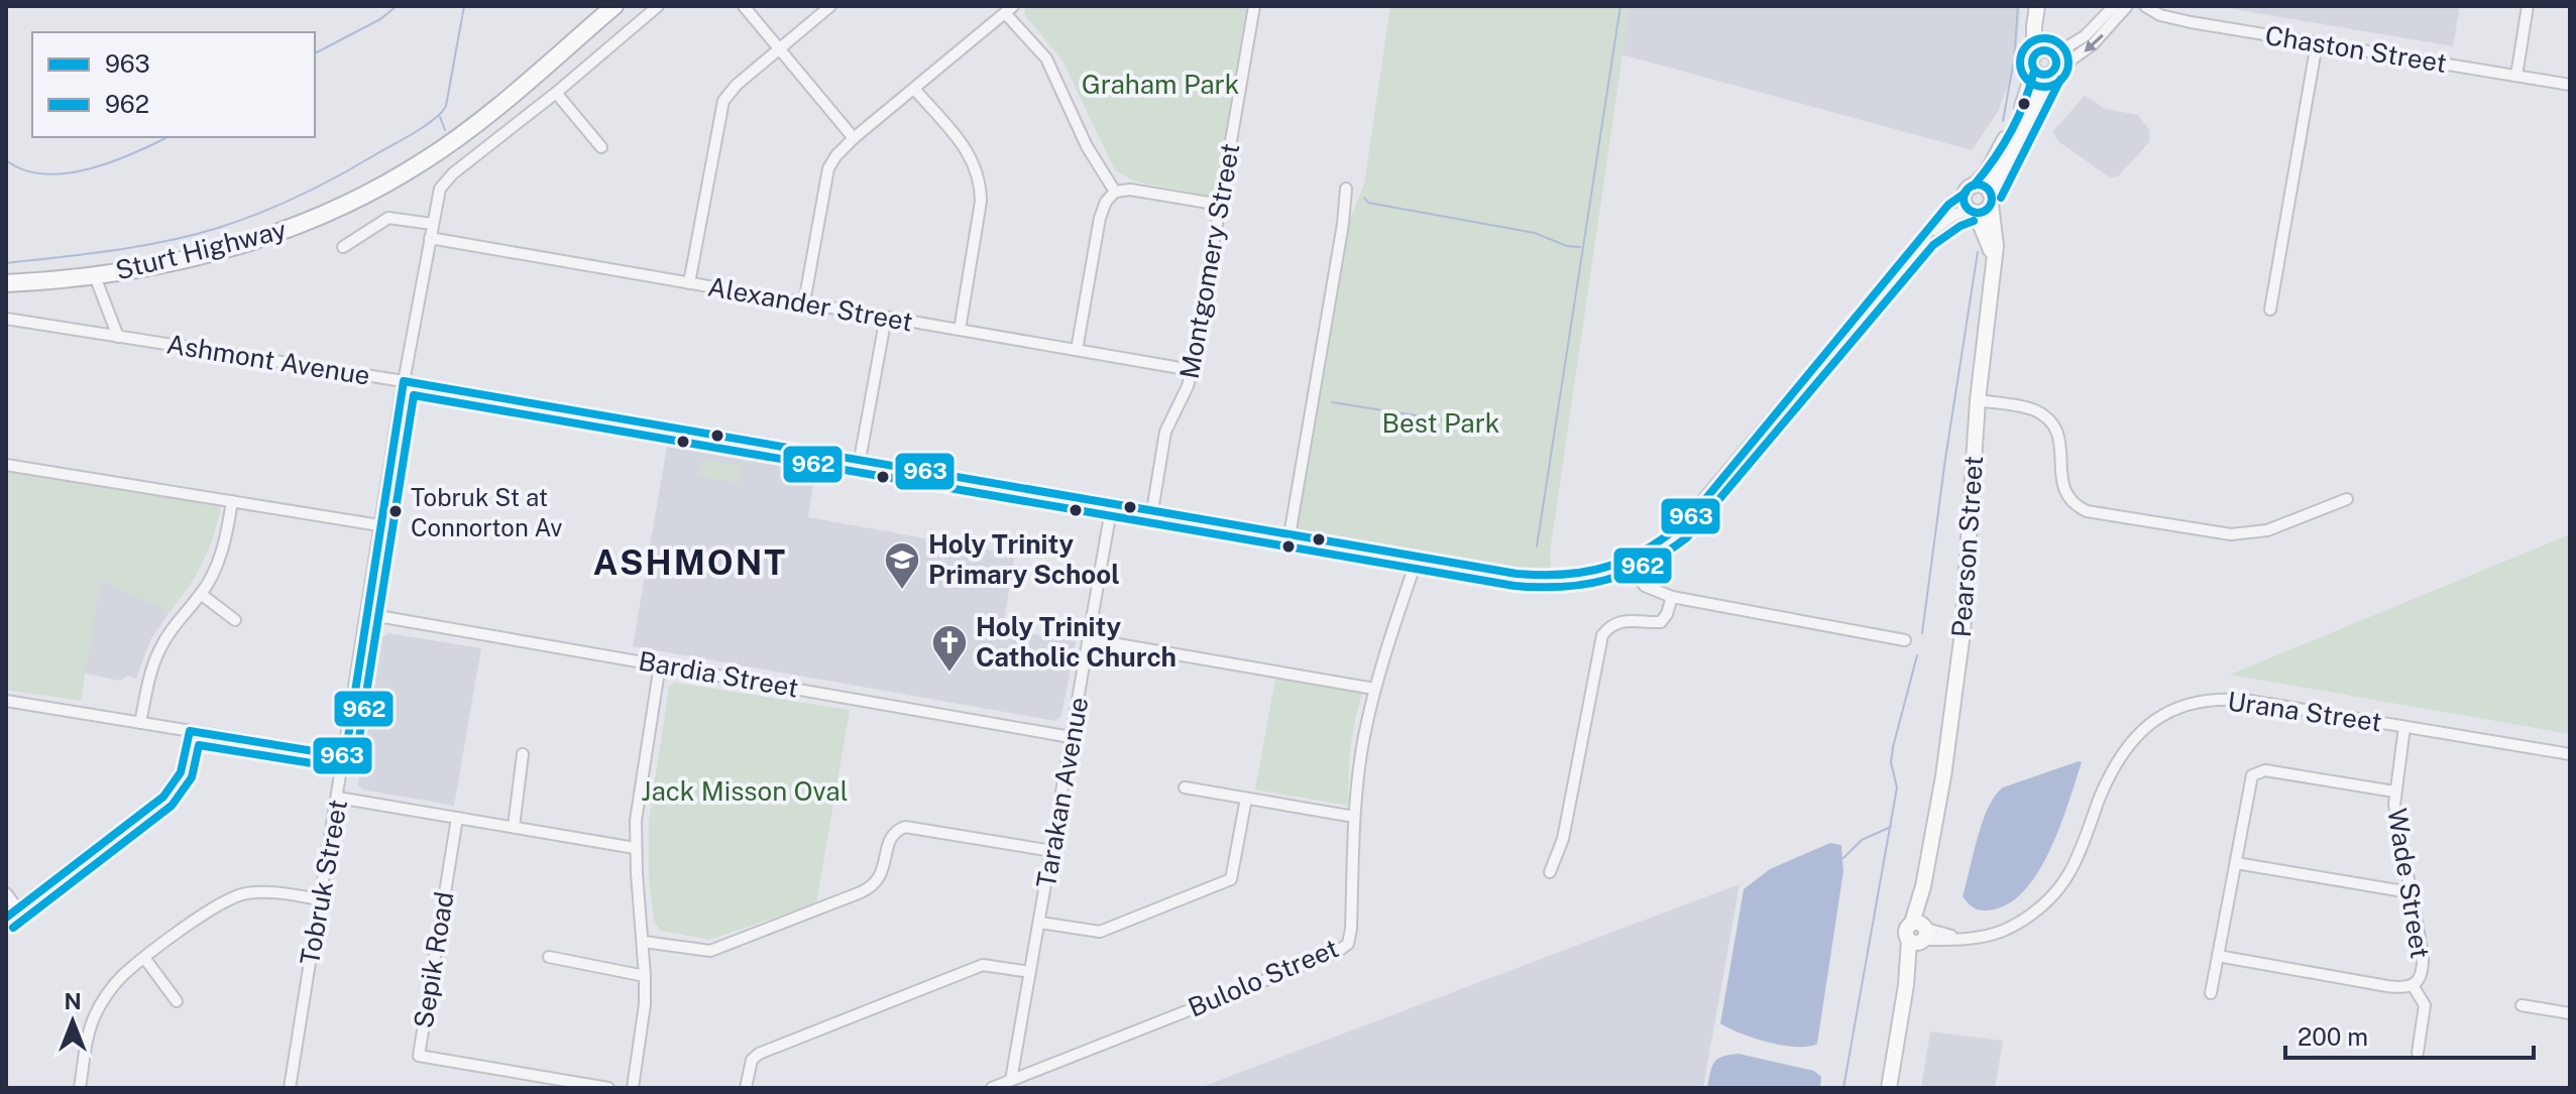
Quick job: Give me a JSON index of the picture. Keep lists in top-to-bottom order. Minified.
{"streets":{"highway":["Sturt Highway"],"main road":["Pearson Street"],"street":["Chaston Street","Montgomery Street","Alexander Street","Ashmont Avenue","Bardia Street","Urana Street","Tarakan Avenue","Tobruk Street","Wade Street","Sepik Road","Bulolo Street"]},"crossings":[["Montgomery Street","Alexander Street"],["Montgomery Street","Ashmont Avenue"],["Alexander Street","Tobruk Street"],["Ashmont Avenue","Tarakan Avenue"],["Ashmont Avenue","Tobruk Street"],["Ashmont Avenue","Bulolo Street"],["Pearson Street","Urana Street"],["Bardia Street","Tarakan Avenue"],["Bardia Street","Tobruk Street"],["Urana Street","Wade Street"],["Tarakan Avenue","Bulolo Street"]],"districts":["ASHMONT"],"parks":["Graham Park","Best Park","Jack Misson Oval"],"places":{"other":["Tobruk St at Connorton Av"],"school or university":["Holy Trinity Primary School"],"church":["Holy Trinity Catholic Church"]},"lines":["transit line 962","transit line 963"],"legend":["963","962"],"scale_bar":"200 m","north":"top"}
